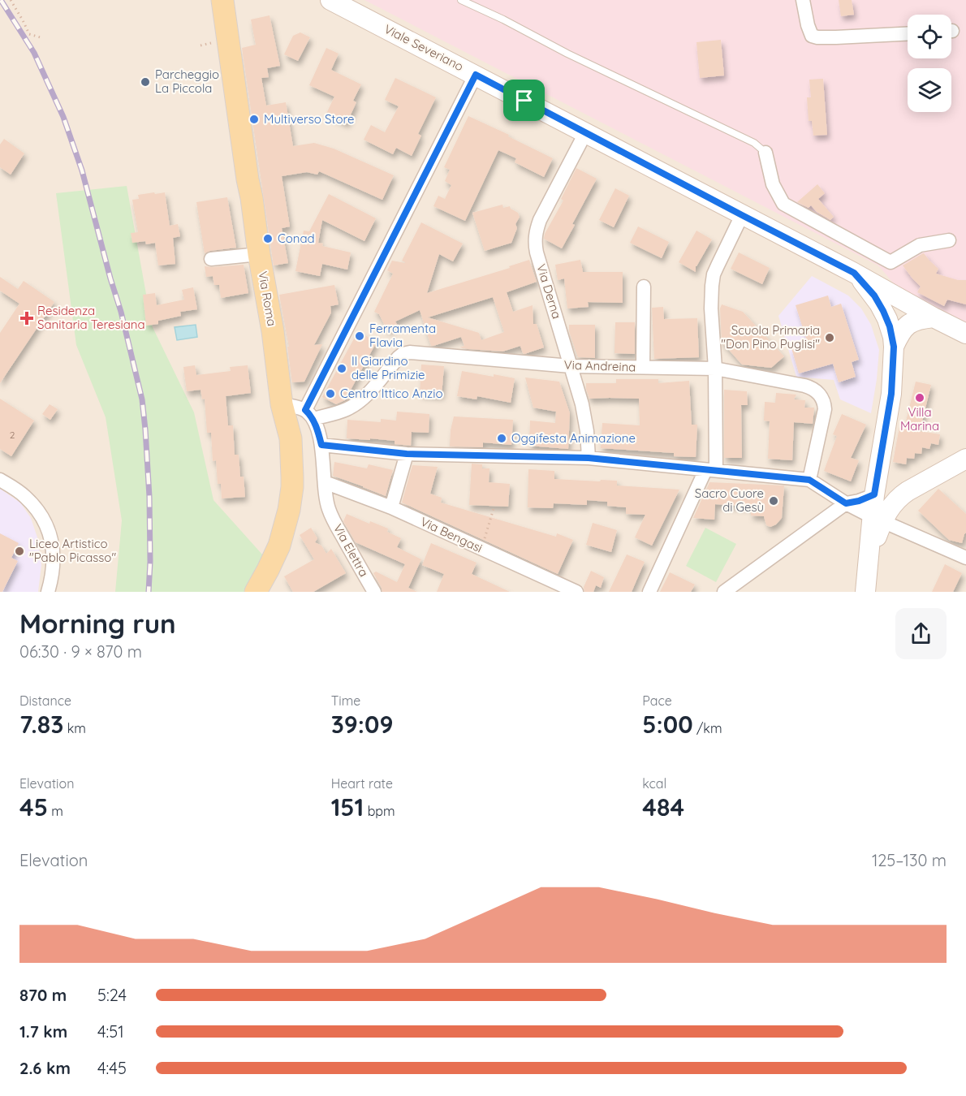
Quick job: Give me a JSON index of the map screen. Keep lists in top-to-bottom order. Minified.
{"streets":{"main road":["Viale Severiano","Via Roma"],"street":["Via Derna","Via Andreina","Via Bengasi","Via Elettra"]},"crossings":[["Viale Severiano","Via Derna"],["Via Derna","Via Andreina"],["Via Andreina","Via Elettra"],["Via Bengasi","Via Elettra"]],"places":{"other":["Parcheggio La Piccola","Multiverso Store","Conad","Ferramenta Flavia","Scuola Primaria \"Don Pino Puglisi\"","Il Giardino delle Primizie","Centro Ittico Anzio","Villa Marina","Oggifesta Animazione","Sacro Cuore di Gesù","Liceo Artistico \"Pablo Picasso\""],"health":["Residenza Sanitaria Teresiana"]},"house_numbers":["2"],"page":{"heading":["Morning run","06:30 · 9 × 870 m"],"stats":[["Distance","7.83 km"],["Time","39:09"],["Pace","5:00 /km"],["Elevation","45 m"],["Heart rate","151 bpm"],["kcal","484"]],"chart":["Elevation","125–130 m"],"list":[{"name":"870 m","note":"5:24"},{"name":"1.7 km","note":"4:51"},{"name":"2.6 km","note":"4:45"}]}}
